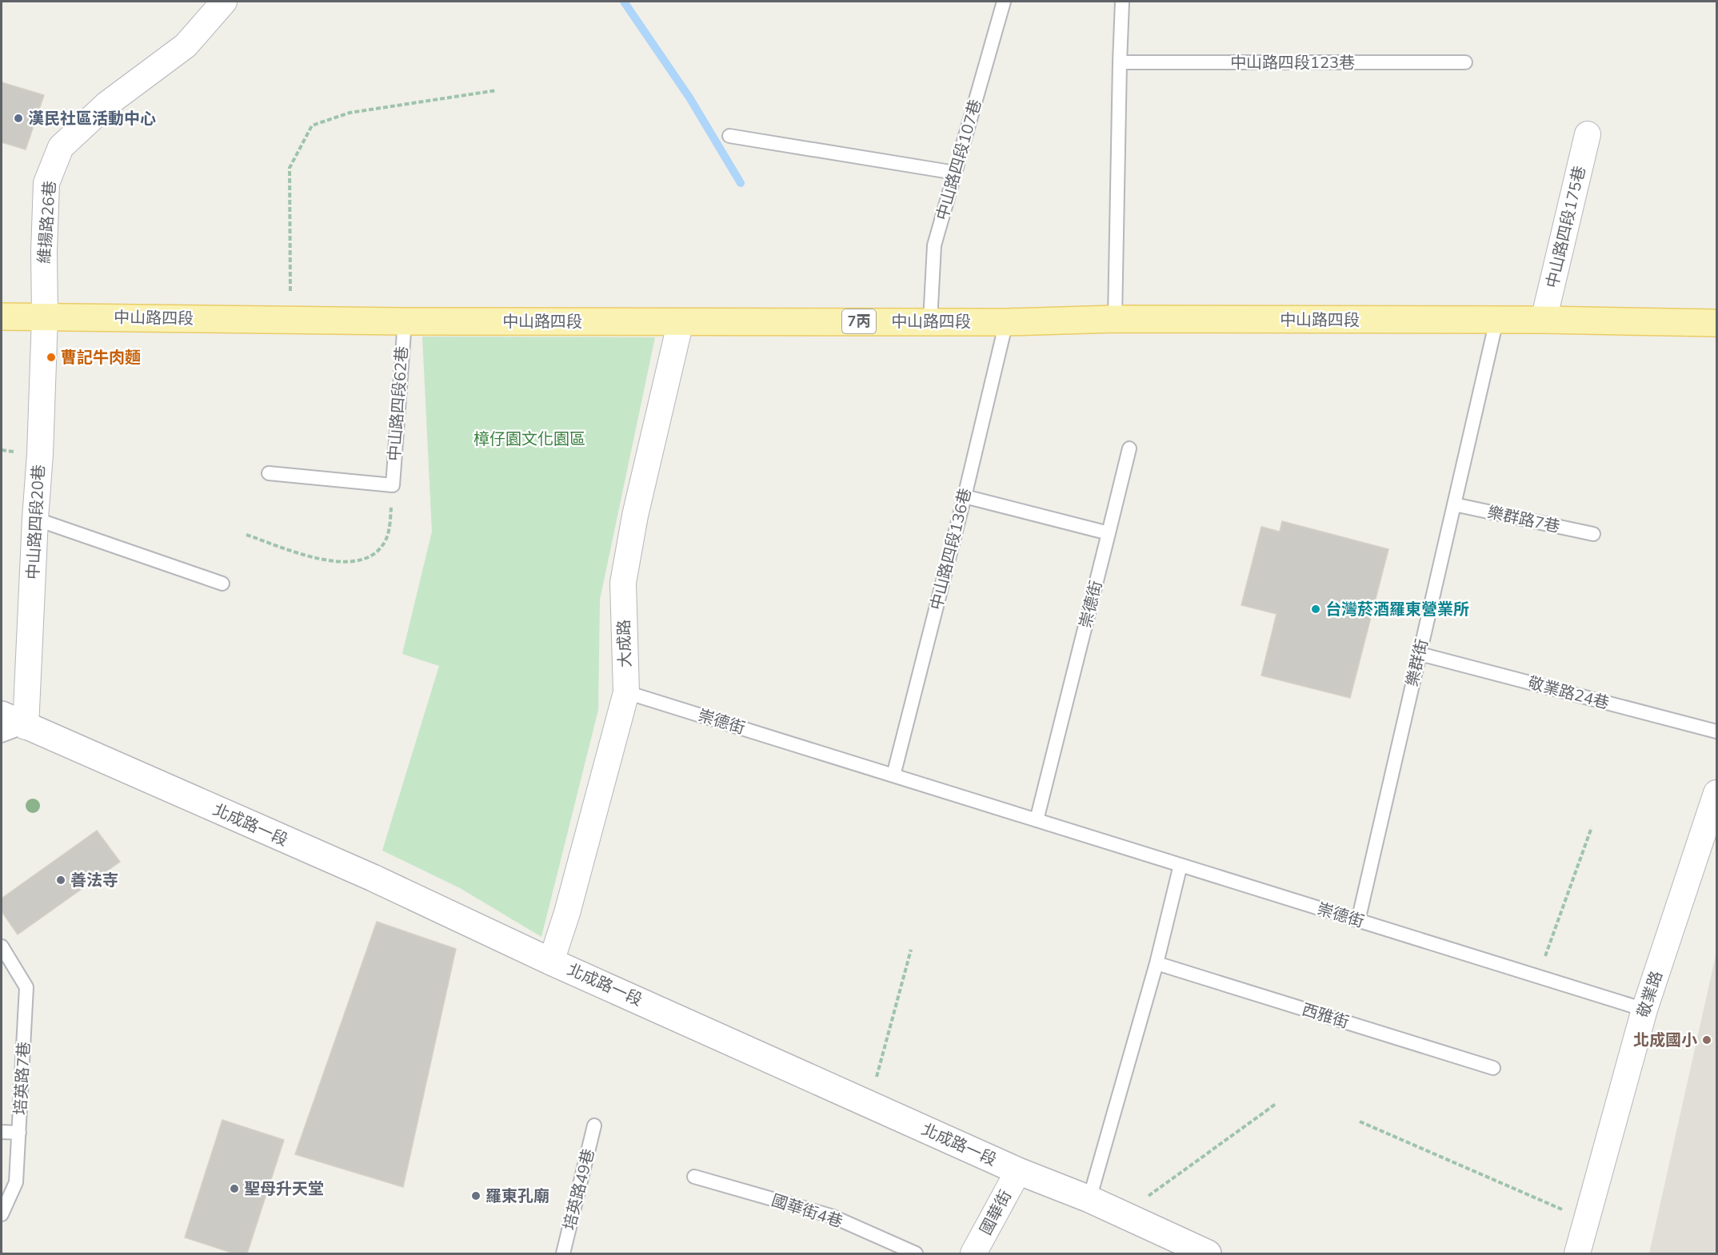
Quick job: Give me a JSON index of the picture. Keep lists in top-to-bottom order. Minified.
{"streets":{"main road":["中山路四段","7丙"],"street":["維揚路26巷","中山路四段175巷","中山路四段20巷","大成路","北成路一段","敬業路","國華街"],"lane":["中山路四段123巷","中山路四段107巷","中山路四段62巷","樂群路7巷","中山路四段136巷","崇德街","樂群街","敬業路24巷","西雅街","培英路7巷","培英路49巷","國華街4巷"]},"crossings":[["中山路四段107巷","中山路四段"],["維揚路26巷","中山路四段"],["維揚路26巷","中山路四段20巷"],["中山路四段175巷","中山路四段"],["中山路四段","中山路四段62巷"],["中山路四段","中山路四段20巷"],["中山路四段","中山路四段136巷"],["中山路四段","大成路"],["中山路四段","樂群街"],["樂群路7巷","樂群街"],["中山路四段20巷","北成路一段"],["中山路四段136巷","崇德街"],["崇德街","大成路"],["崇德街","樂群街"],["崇德街","敬業路"],["大成路","北成路一段"],["樂群街","敬業路24巷"],["北成路一段","國華街"]],"parks":["樟仔園文化園區"],"places":["漢民社區活動中心","曹記牛肉麵","台灣菸酒羅東營業所","善法寺","北成國小","聖母升天堂","羅東孔廟"]}
